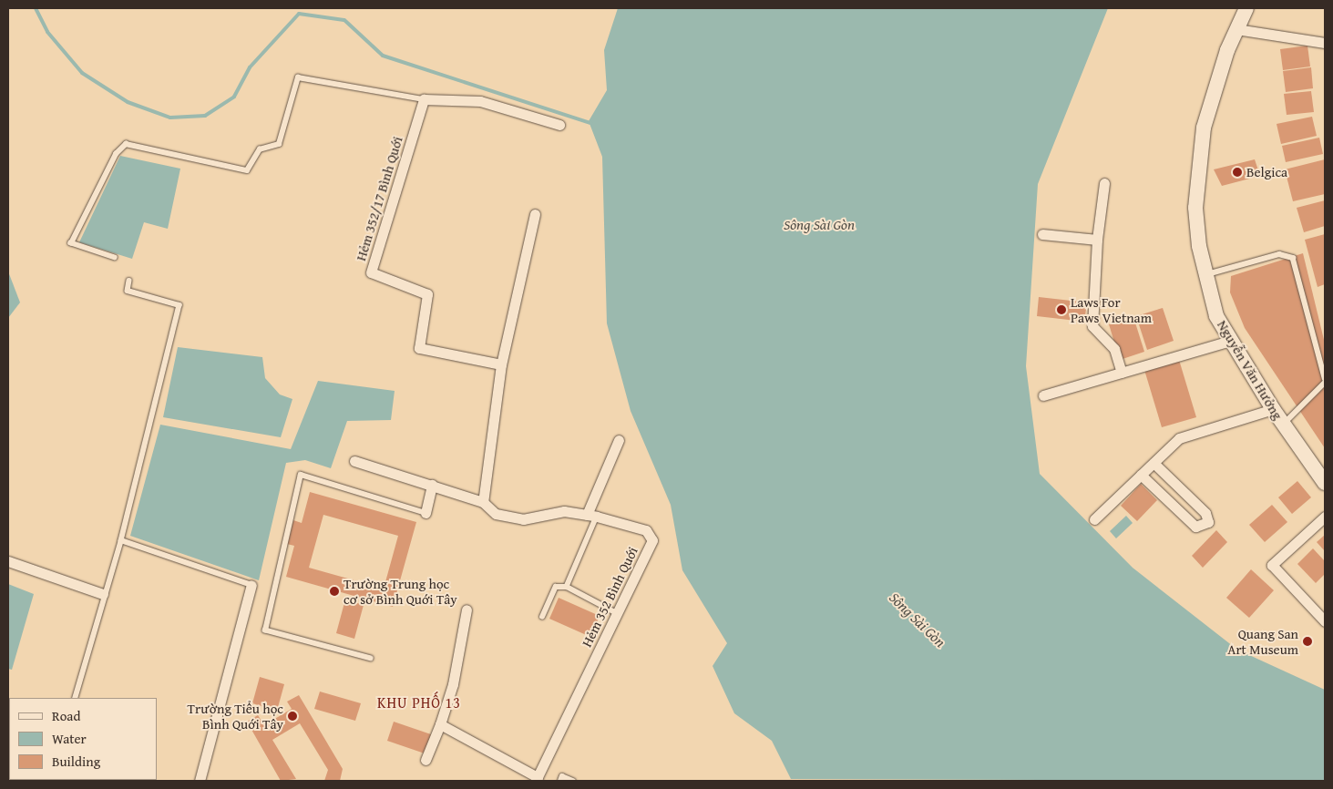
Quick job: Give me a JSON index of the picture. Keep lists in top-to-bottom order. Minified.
{"streets":{"main road":["Nguyễn Văn Hưởng"],"street":["Hẻm 352/17 Bình Quới","Hẻm 352 Bình Quới"]},"districts":["KHU PHỐ 13"],"water":["Sông Sài Gòn"],"places":["Belgica","Laws For Paws Vietnam","Trường Trung học cơ sở Bình Quới Tây","Quang San Art Museum","Trường Tiểu học Bình Quới Tây"],"legend":["Road","Water","Building"]}
